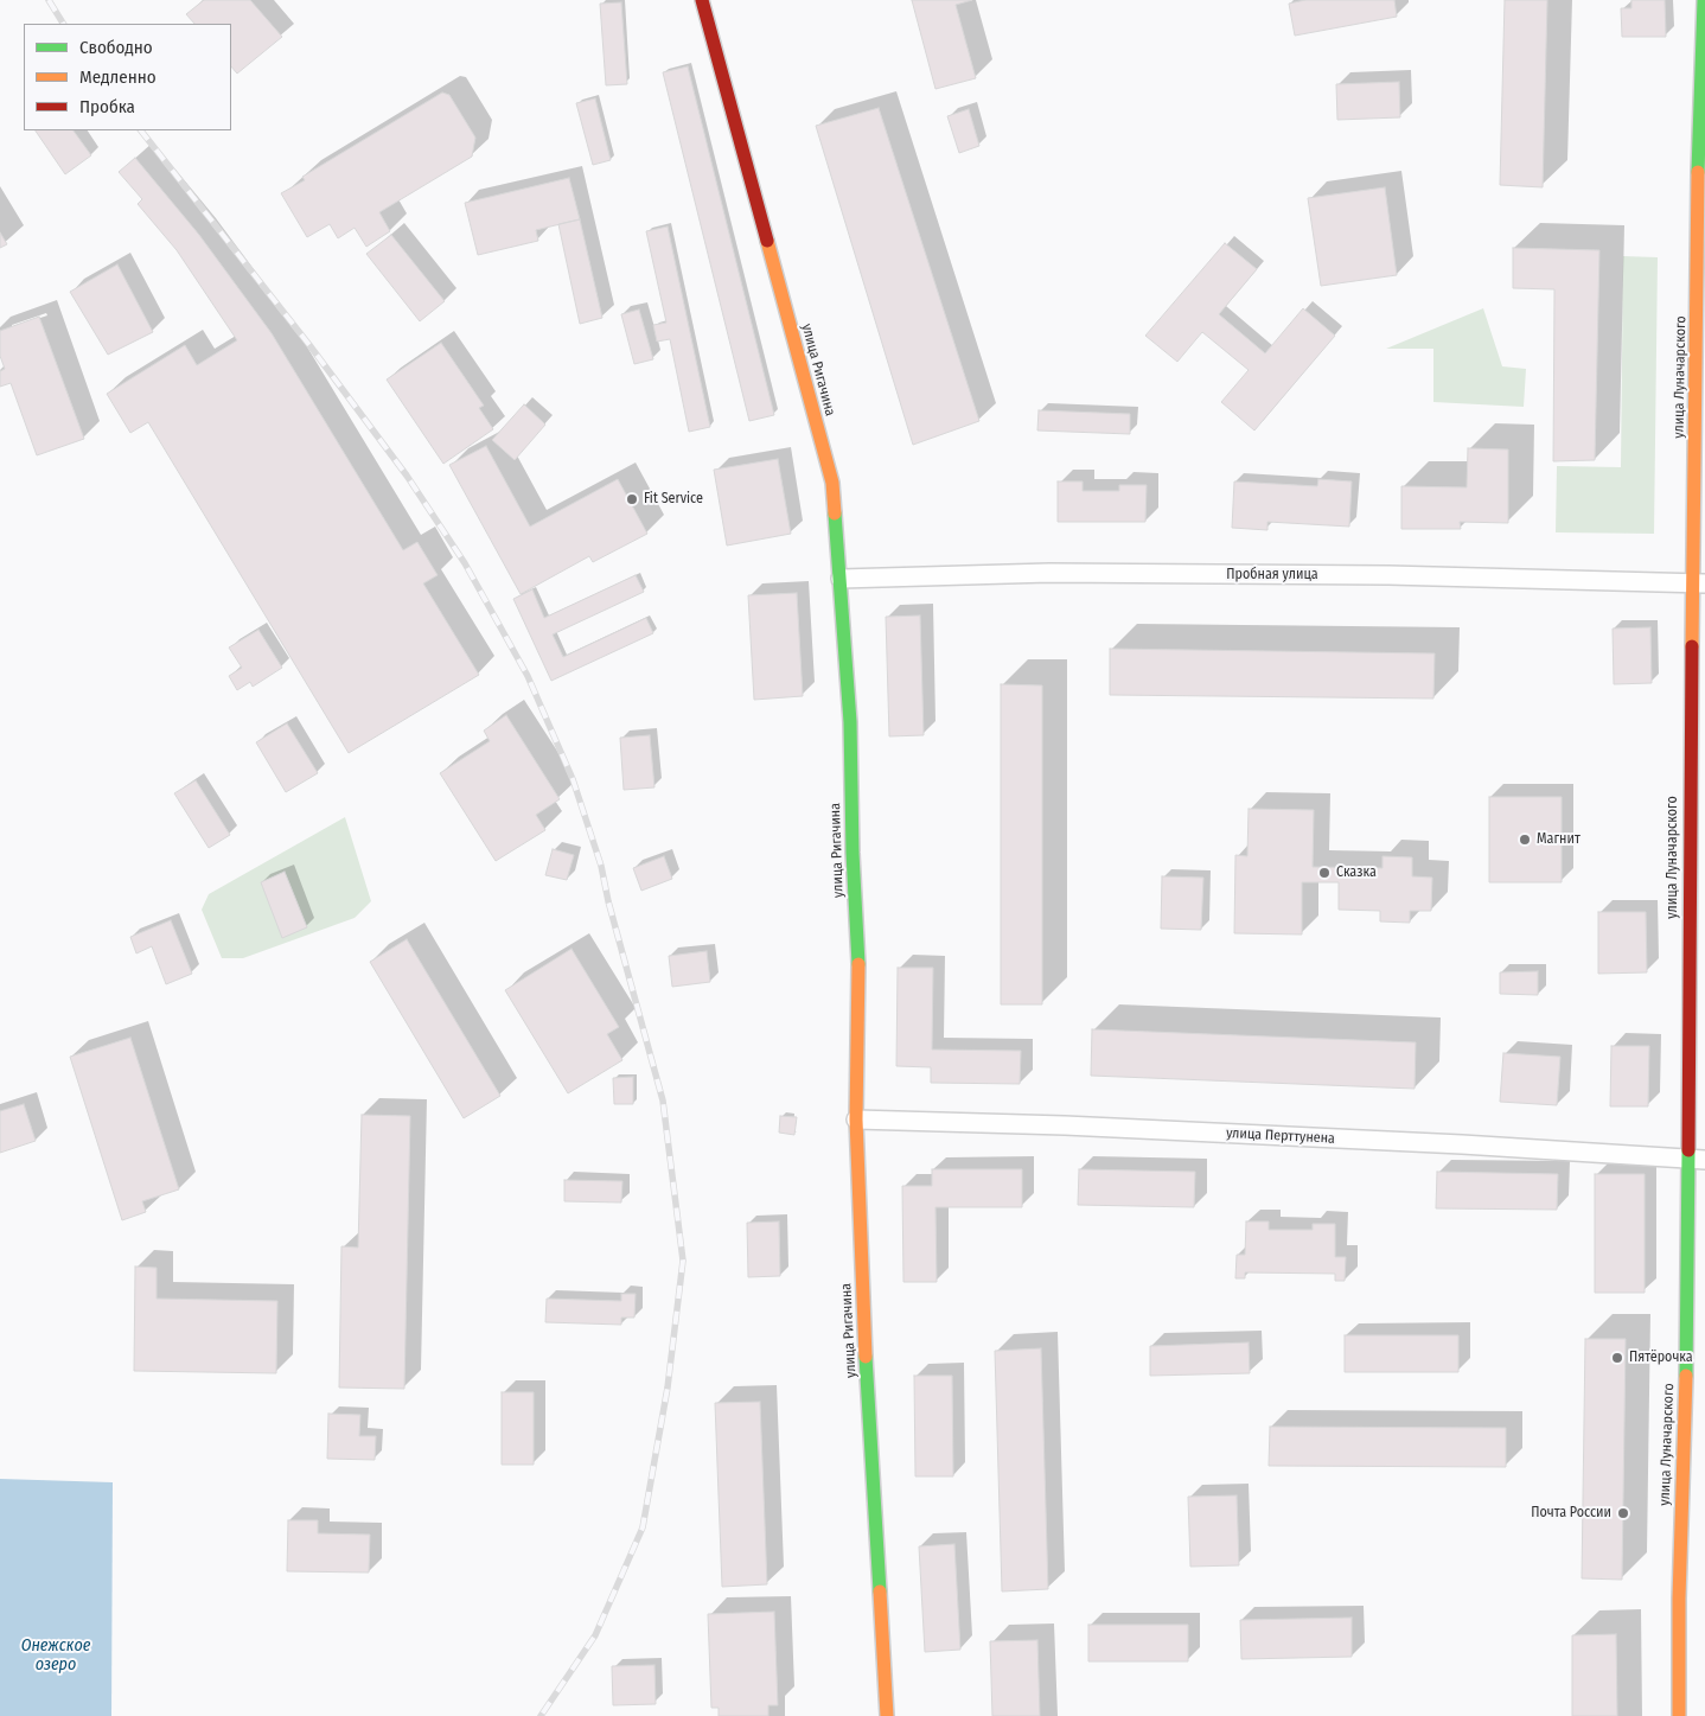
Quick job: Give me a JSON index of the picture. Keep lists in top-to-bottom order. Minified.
{"streets":{"main road":["улица Ригачина","улица Луначарского"],"street":["Пробная улица","улица Перттунена"]},"crossings":[["улица Ригачина","Пробная улица"],["улица Ригачина","улица Перттунена"],["улица Луначарского","Пробная улица"],["улица Луначарского","улица Перттунена"]],"water":["Онежское озеро"],"places":["Fit Service","Магнит","Сказка","Пятёрочка","Почта России"],"legend":["Свободно","Медленно","Пробка"]}
